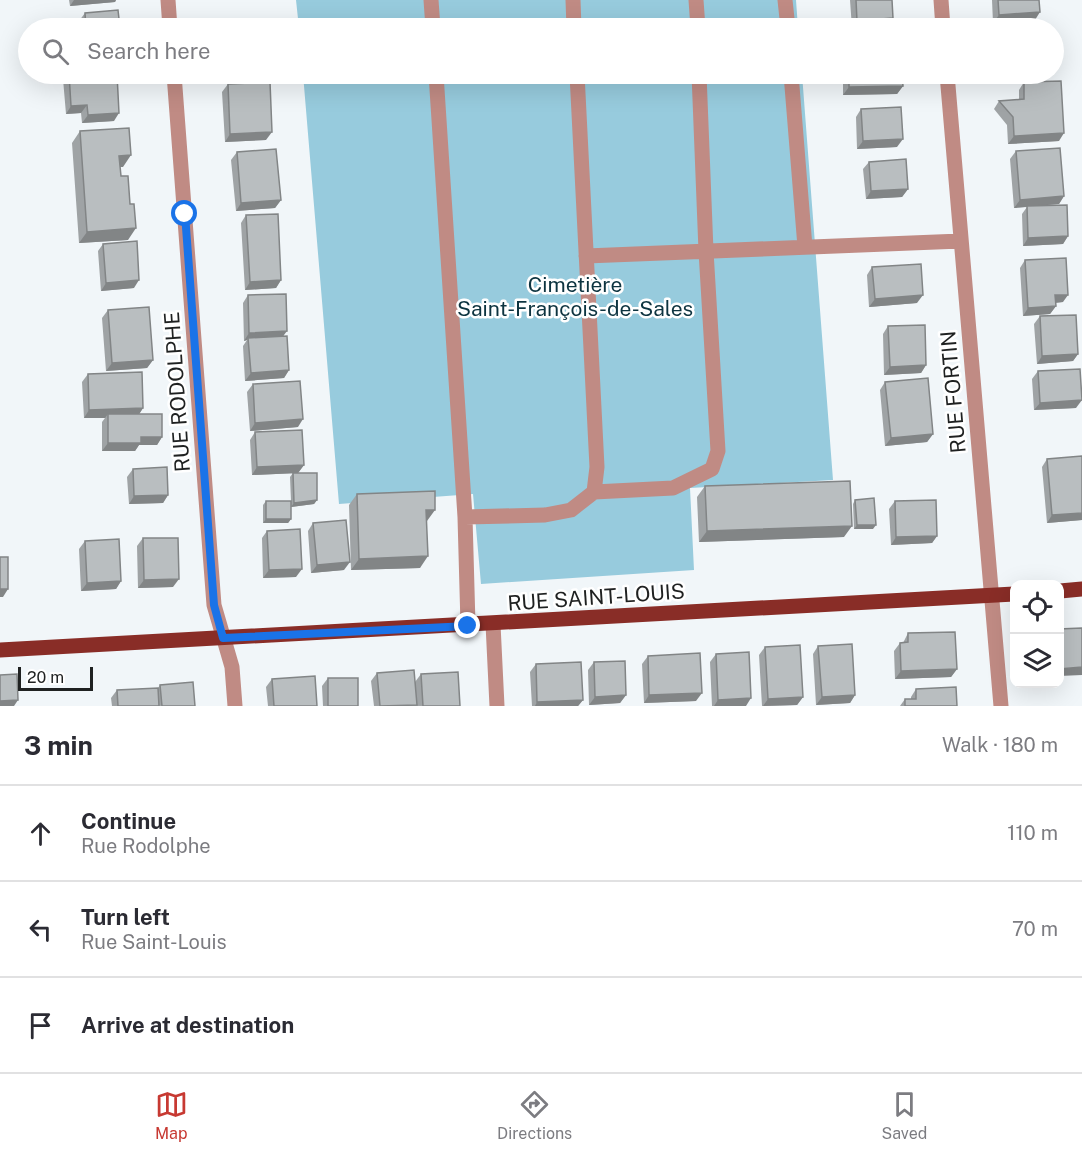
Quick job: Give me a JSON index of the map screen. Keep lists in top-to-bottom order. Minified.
{"streets":{"main road":["RUE SAINT-LOUIS"],"street":["RUE RODOLPHE","RUE FORTIN"]},"crossings":[["RUE RODOLPHE","RUE SAINT-LOUIS"],["RUE FORTIN","RUE SAINT-LOUIS"]],"parks":["Cimetière Saint-François-de-Sales"],"scale_bar":"20 m","page":{"search":"Search here","scale":"20 m","heading":["3 min","Walk · 180 m"],"list":[["Continue","Rue Rodolphe","110 m"],["Turn left","Rue Saint-Louis","70 m"],"Arrive at destination"],"nav":["Map","Directions","Saved"]}}
